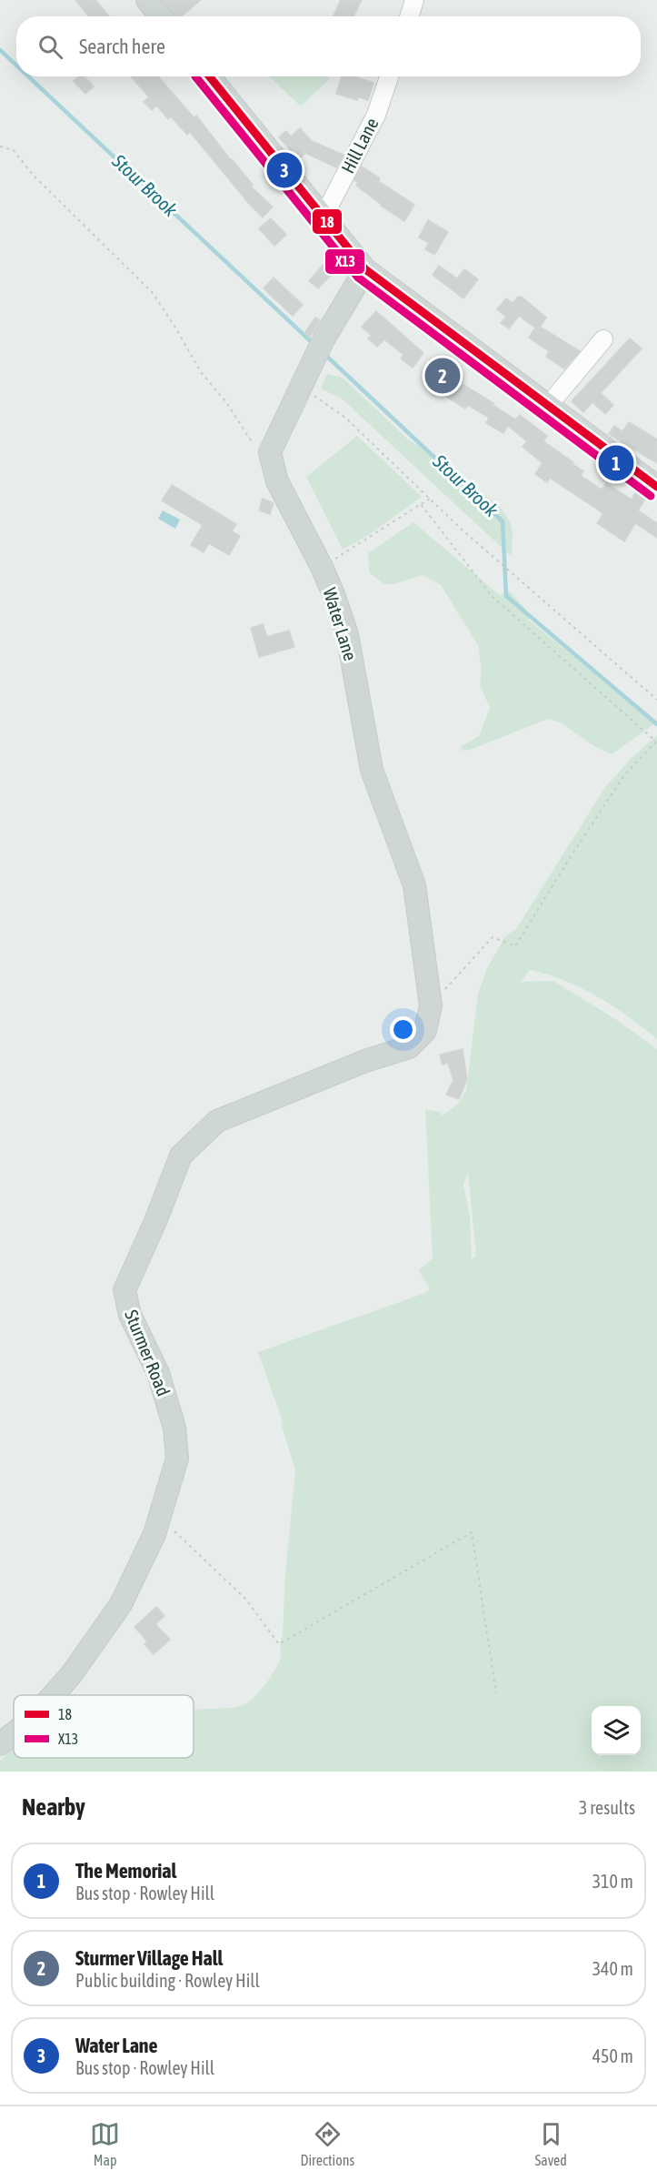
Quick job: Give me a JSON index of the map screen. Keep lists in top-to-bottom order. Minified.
{"streets":{"main road":["Water Lane","Sturmer Road"],"street":["Hill Lane"]},"crossings":[["Water Lane","Sturmer Road"]],"water":["Stour Brook"],"lines":["transit line 18","transit line X13"],"legend":["18","X13"],"page":{"search":"Search here","pins":["3","2","1"],"heading":["Nearby","3 results"],"list":[{"mark":"1","name":"The Memorial","note":"Bus stop · Rowley Hill","value":"310 m"},{"mark":"2","name":"Sturmer Village Hall","note":"Public building · Rowley Hill","value":"340 m"},{"mark":"3","name":"Water Lane","note":"Bus stop · Rowley Hill","value":"450 m"}],"nav":["Map","Directions","Saved"]}}
